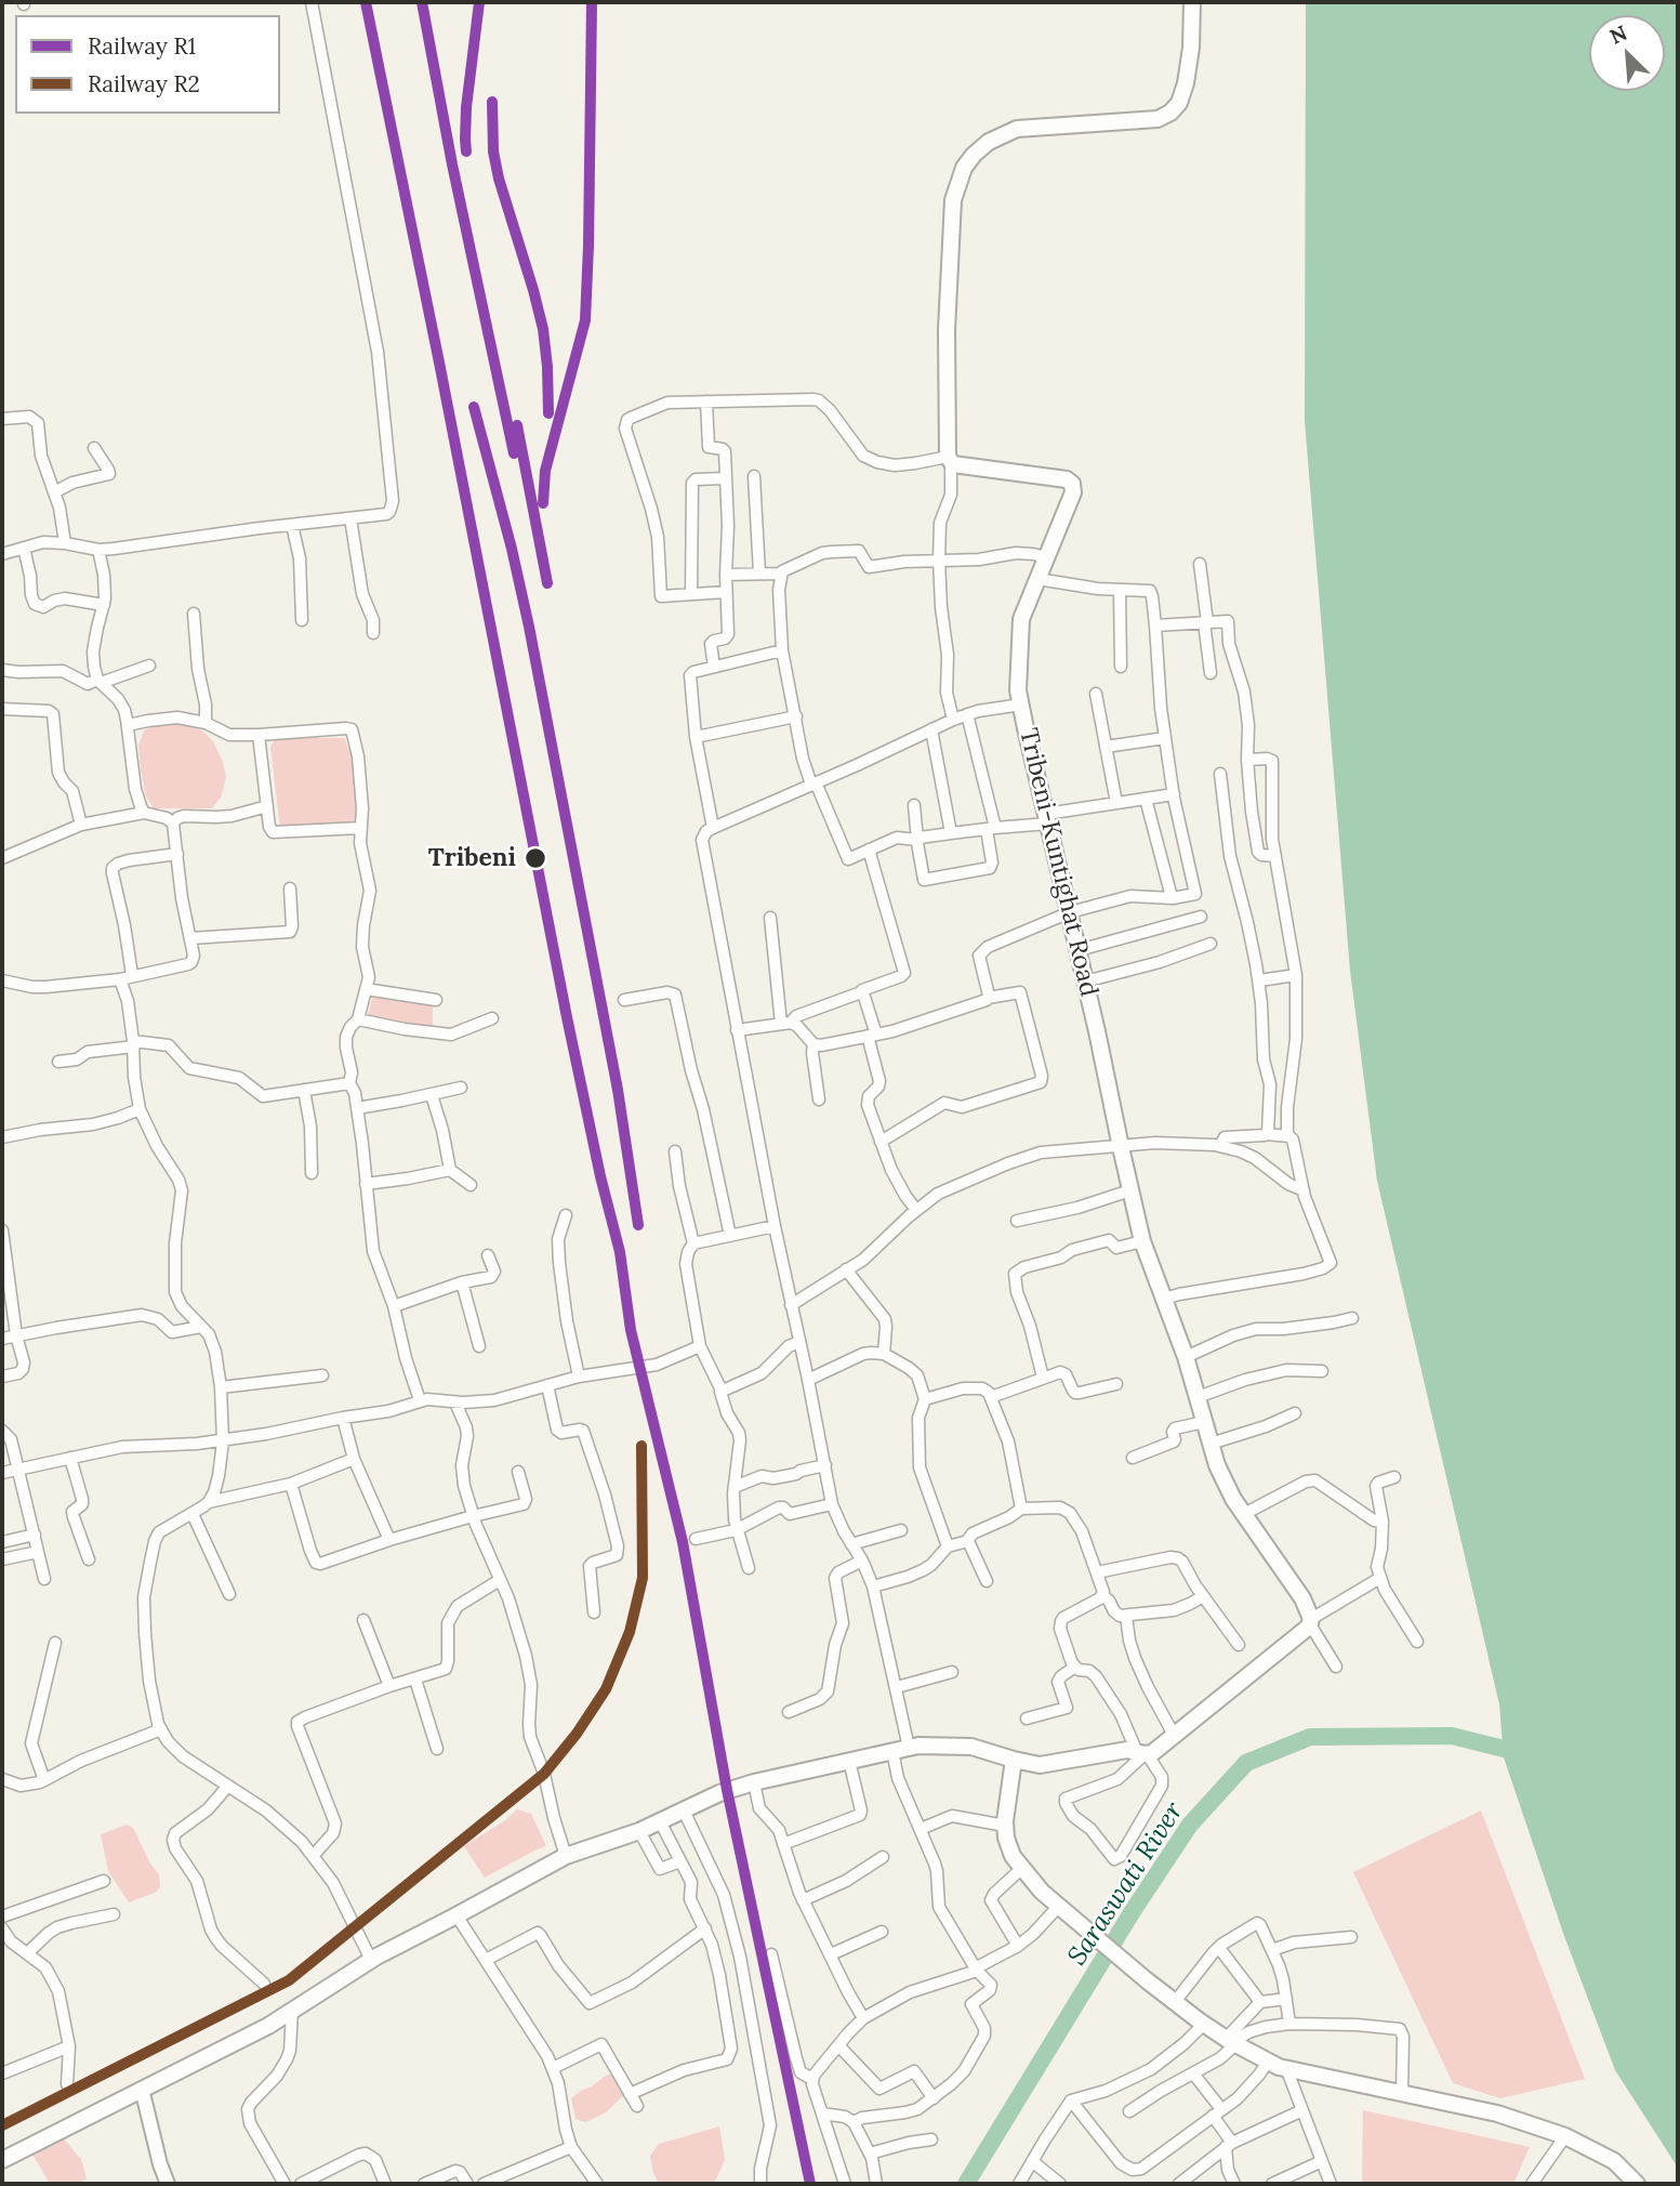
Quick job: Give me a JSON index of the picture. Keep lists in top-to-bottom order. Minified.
{"streets":{"main road":["Tribeni-Kuntighat Road"]},"water":["Saraswati River"],"places":["Tribeni"],"lines":["rail line R1","rail line R2"],"legend":["Railway R1","Railway R2"],"north":"top left"}
